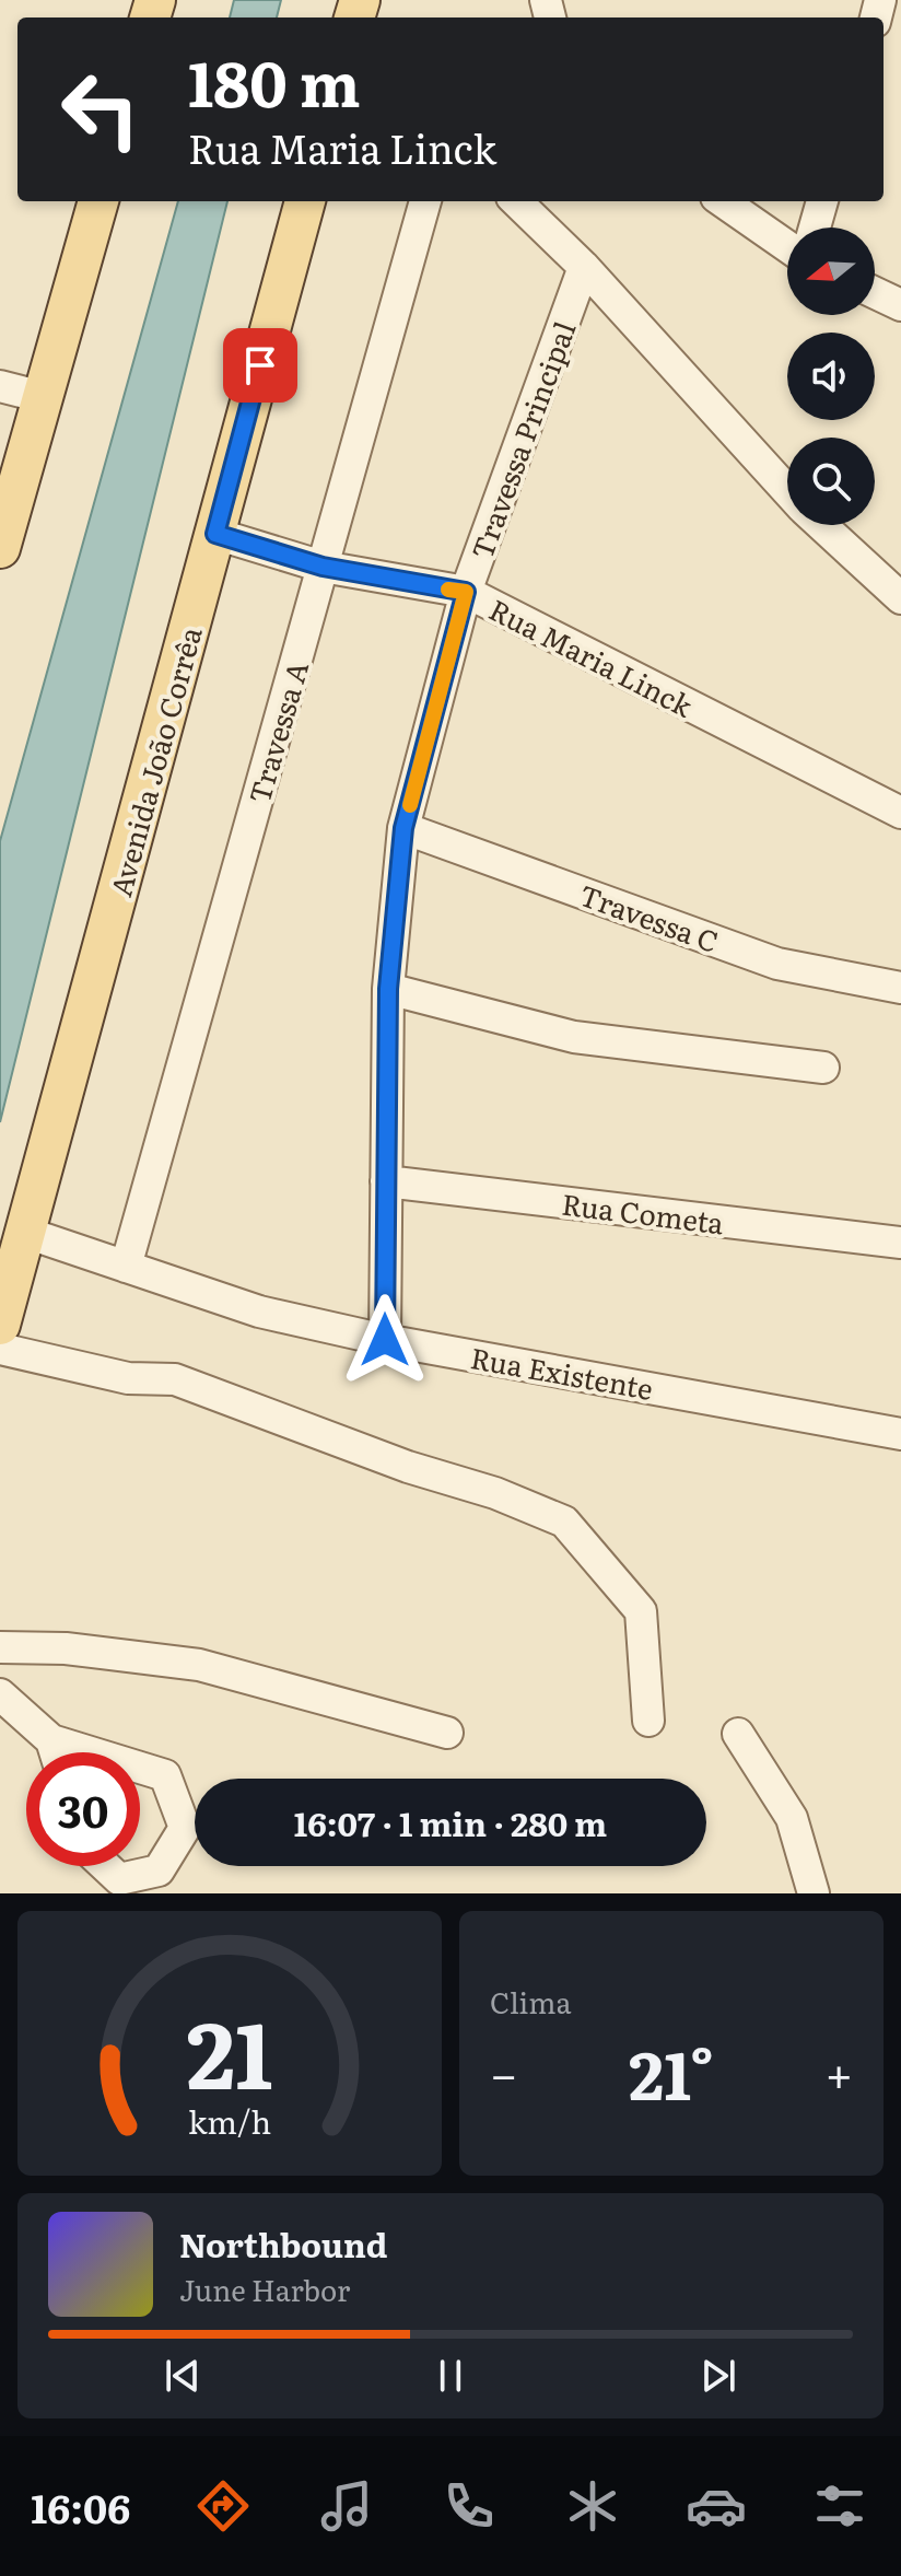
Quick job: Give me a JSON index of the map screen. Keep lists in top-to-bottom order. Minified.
{"streets":{"main road":["Avenida João Corrêa"],"street":["Travessa Principal","Rua Maria Linck","Travessa A","Travessa C","Rua Cometa","Rua Existente"]},"crossings":[["Travessa Principal","Rua Maria Linck"],["Travessa Principal","Travessa C"],["Travessa Principal","Rua Cometa"],["Travessa Principal","Rua Existente"],["Rua Maria Linck","Travessa A"],["Rua Maria Linck","Avenida João Corrêa"],["Travessa A","Rua Existente"],["Avenida João Corrêa","Rua Existente"]],"north":"left","page":{"turn":["180 m","Rua Maria Linck"],"limit":"30","trip":"16:07 · 1 min · 280 m","tile":"Clima","heat":["−","21°","+"],"song":["Northbound","June Harbor"],"tabs":"16:06","gauge":["21","km/h"]}}
